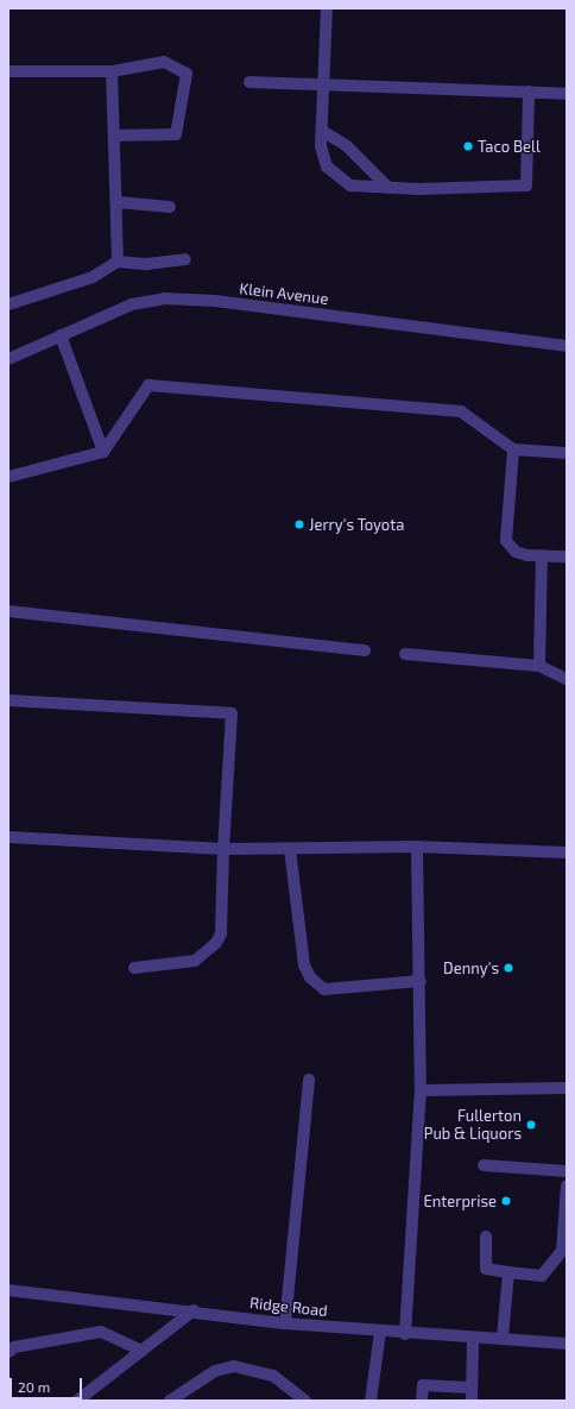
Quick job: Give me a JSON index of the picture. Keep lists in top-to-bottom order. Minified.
{"streets":{"street":["Klein Avenue","Ridge Road"]},"places":["Taco Bell","Jerry's Toyota","Denny's","Fullerton Pub & Liquors","Enterprise"],"scale_bar":"20 m"}
